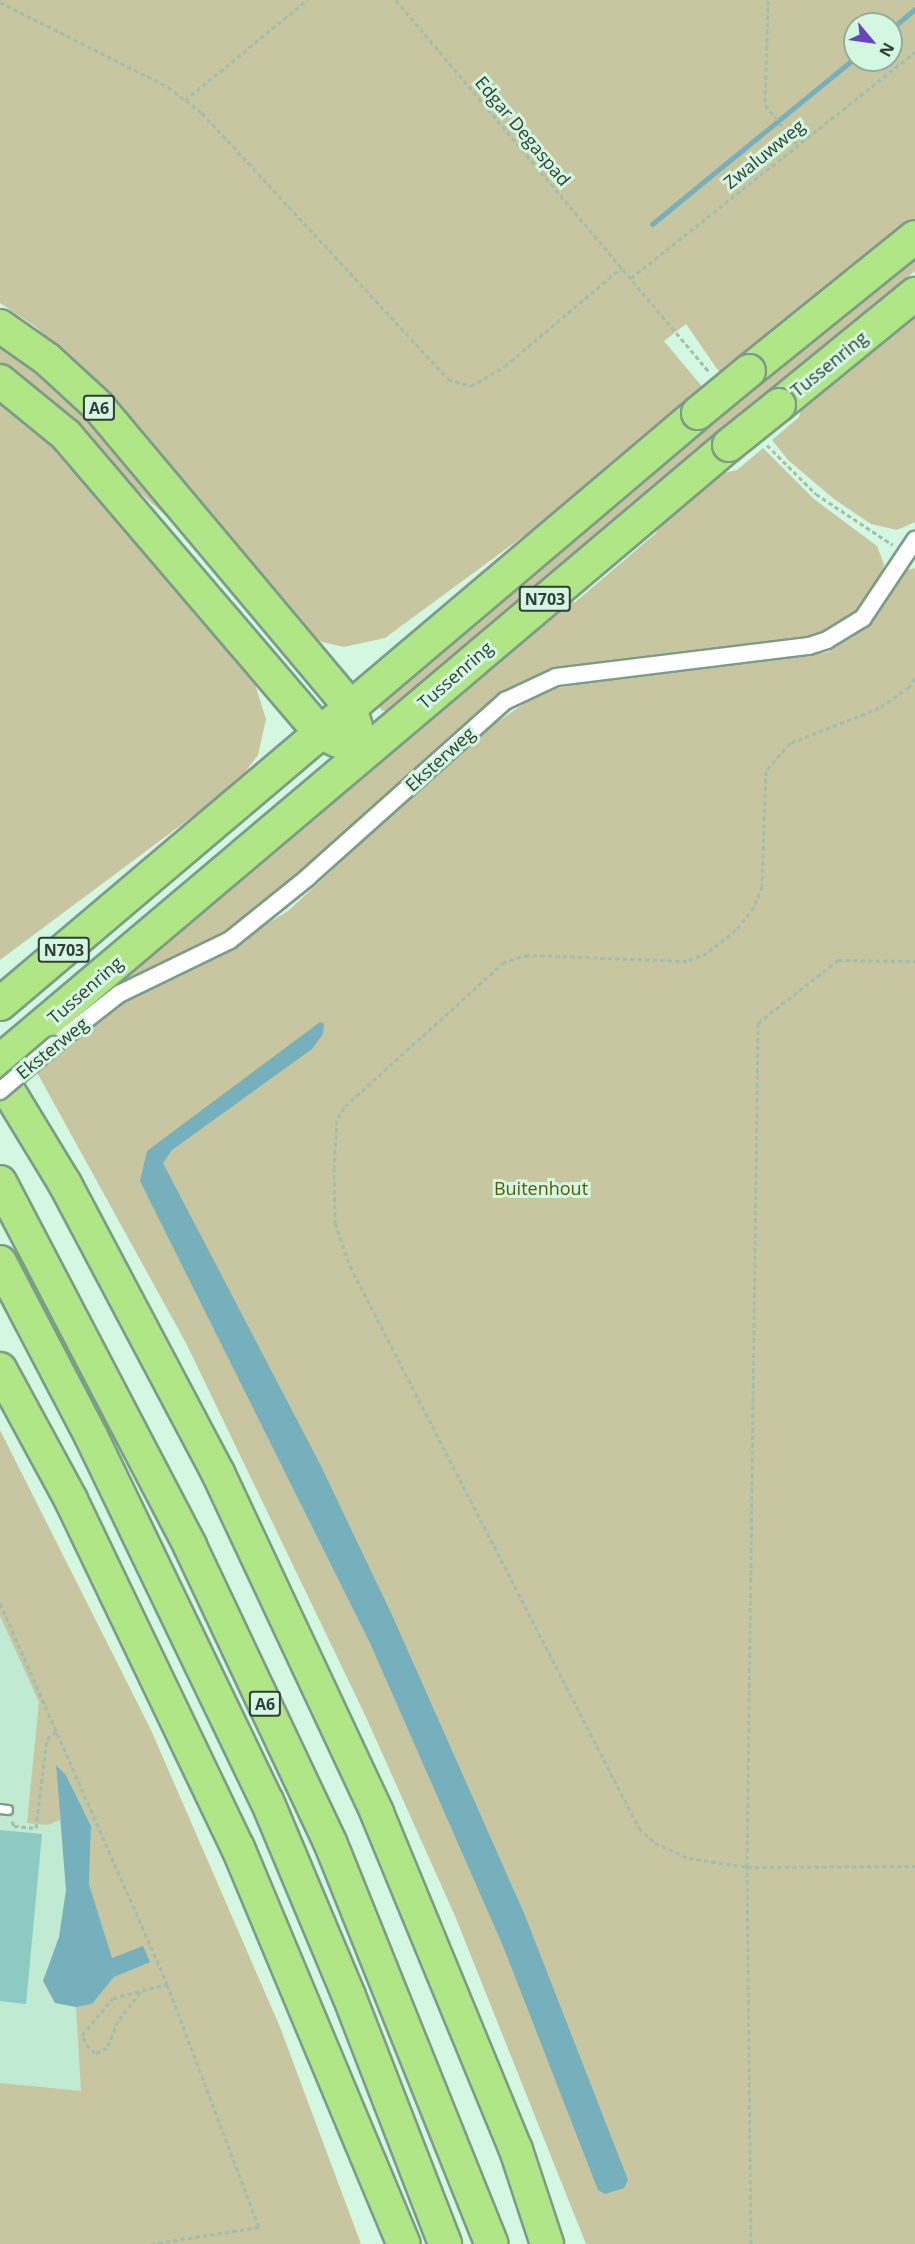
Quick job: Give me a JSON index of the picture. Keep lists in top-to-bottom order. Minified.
{"streets":{"highway":["Tussenring","A6","N703"],"street":["Eksterweg"],"path":["Edgar Degaspad","Zwaluwweg"]},"crossings":[["Edgar Degaspad","Zwaluwweg"],["Tussenring","A6"],["Tussenring","Eksterweg"],["A6","N703"]],"parks":["Buitenhout"],"north":"bottom right"}
